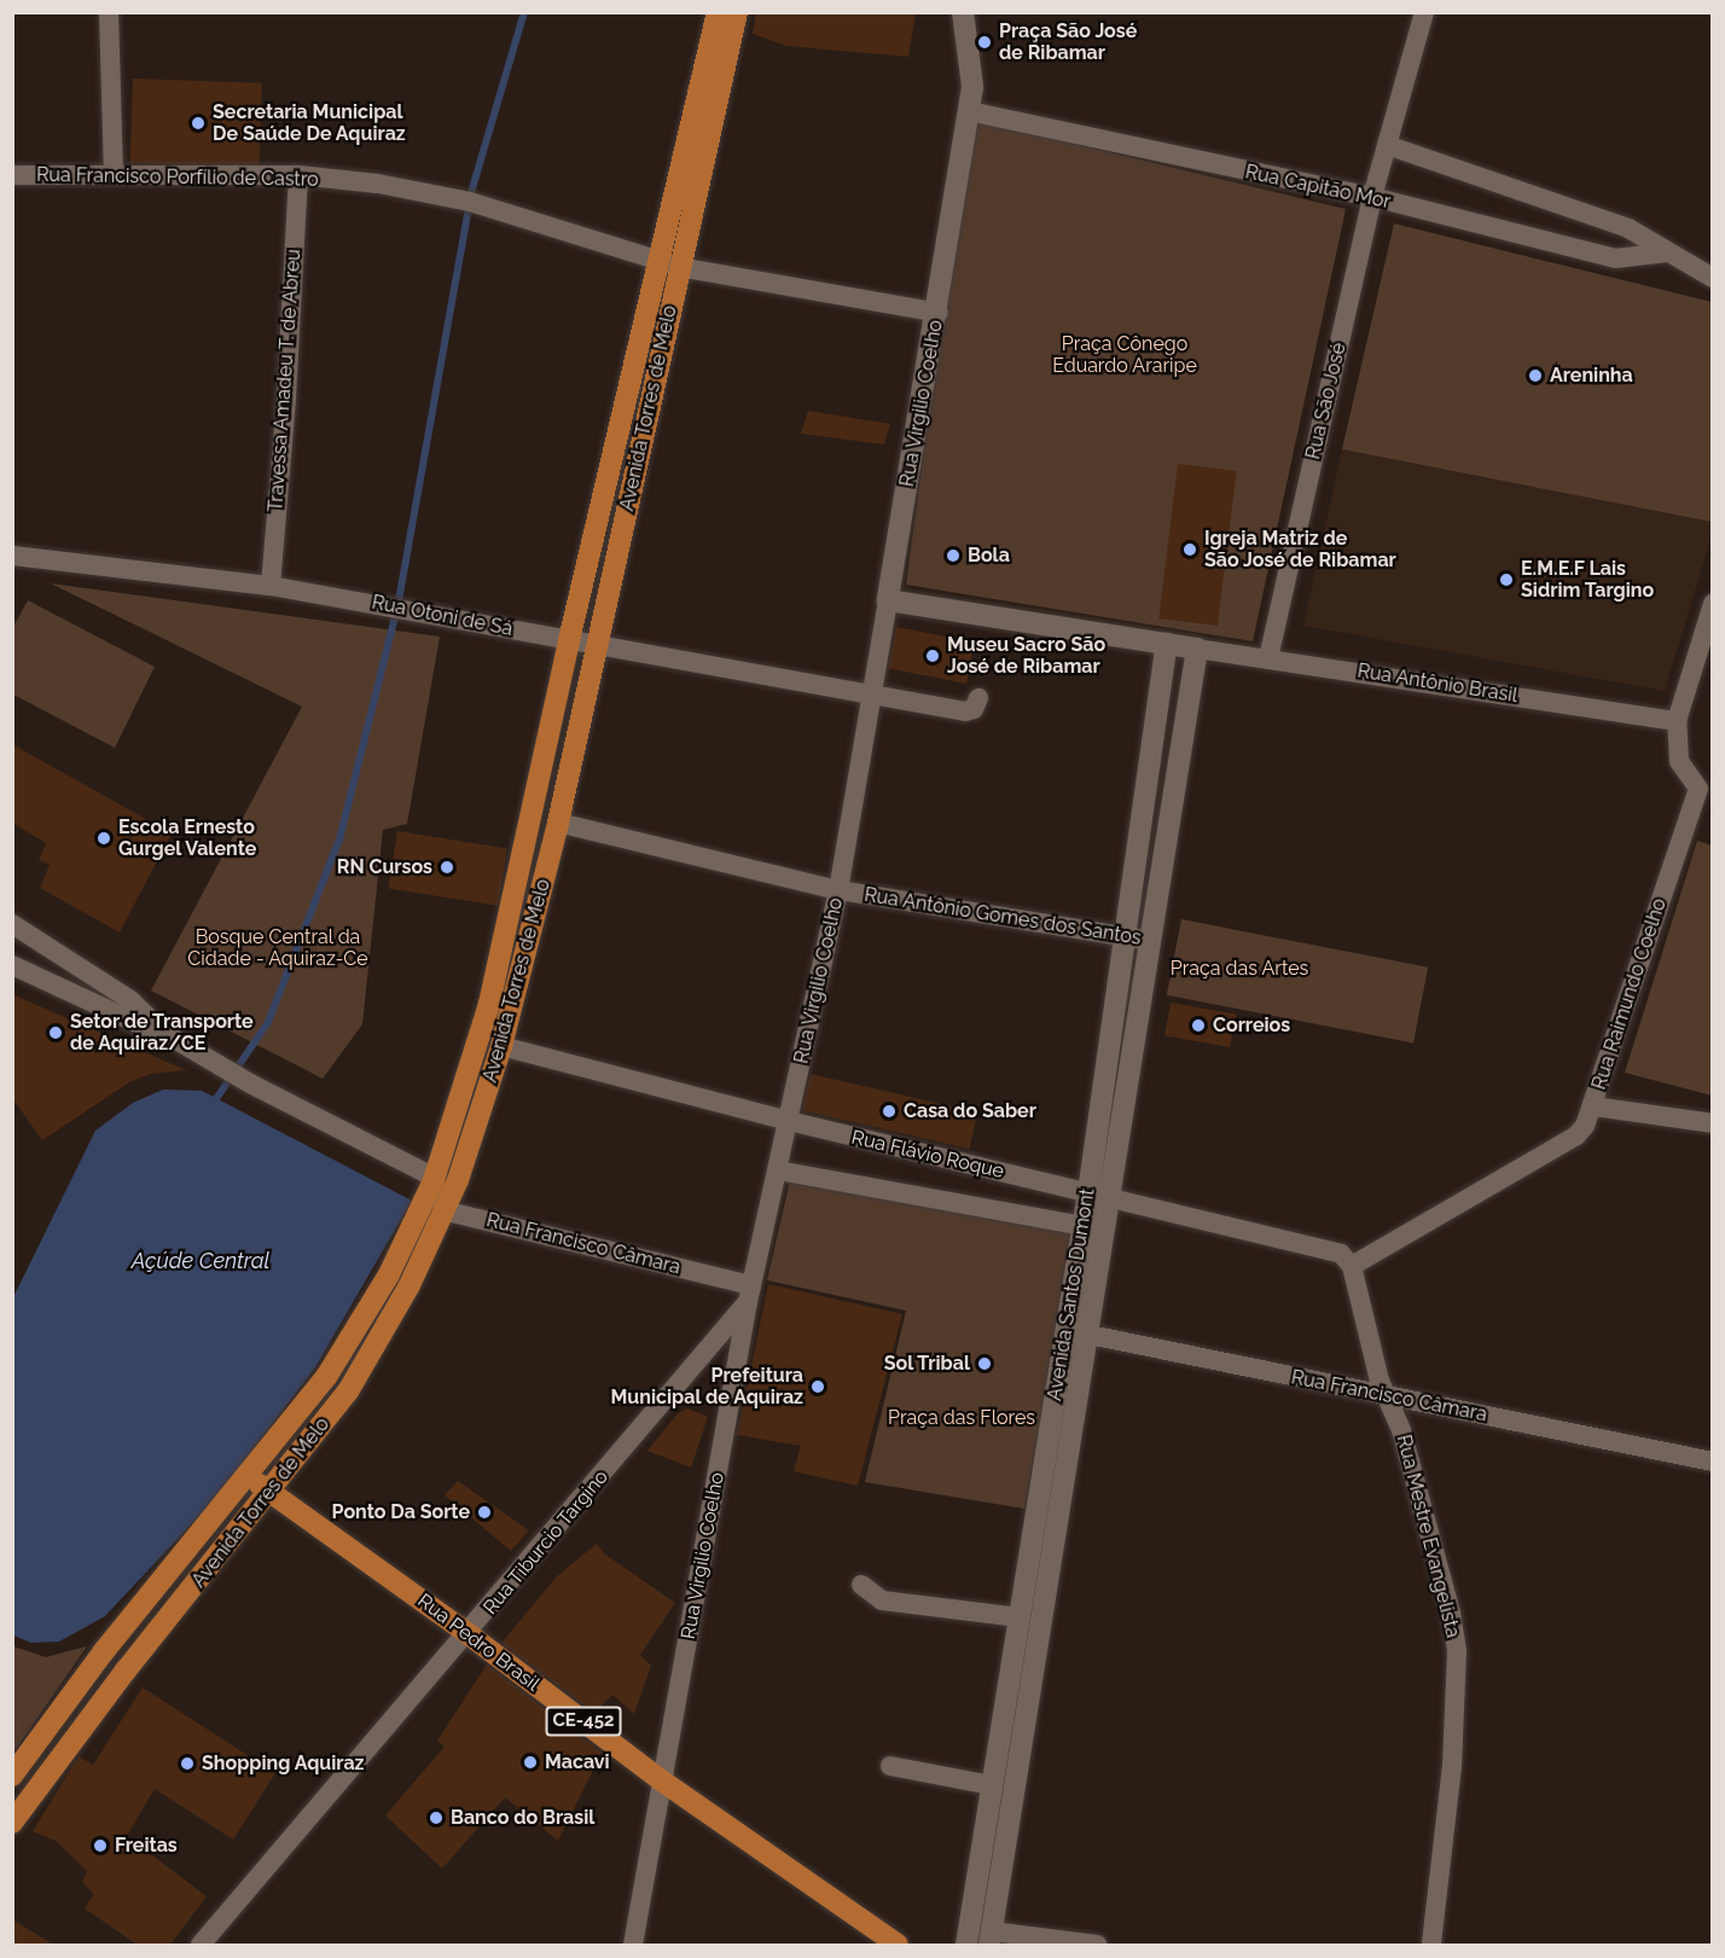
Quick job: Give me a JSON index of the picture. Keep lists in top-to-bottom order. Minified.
{"streets":{"main road":["Avenida Torres de Melo","Rua Pedro Brasil","CE-452"],"street":["Rua Francisco Porfílio de Castro","Rua Capitão Mor","Travessa Amadeu T. de Abreu","Rua São José","Rua Virgilio Coelho","Rua Otoni de Sá","Rua Antônio Brasil","Rua Antônio Gomes dos Santos","Rua Raimundo Coelho","Rua Flávio Roque","Rua Francisco Câmara","Avenida Santos Dumont","Rua Mestre Evangelista","Rua Tiburcio Targino"]},"crossings":[["Rua Francisco Porfílio de Castro","Travessa Amadeu T. de Abreu"],["Rua Francisco Porfílio de Castro","Rua Virgilio Coelho"],["Rua Francisco Porfílio de Castro","Avenida Torres de Melo"],["Rua Capitão Mor","Rua São José"],["Rua Capitão Mor","Rua Virgilio Coelho"],["Travessa Amadeu T. de Abreu","Rua Otoni de Sá"],["Rua São José","Rua Antônio Brasil"],["Rua Virgilio Coelho","Rua Otoni de Sá"],["Rua Virgilio Coelho","Rua Antônio Gomes dos Santos"],["Rua Virgilio Coelho","Rua Flávio Roque"],["Rua Virgilio Coelho","Rua Francisco Câmara"],["Rua Virgilio Coelho","Rua Tiburcio Targino"],["Rua Virgilio Coelho","Rua Pedro Brasil"],["Avenida Torres de Melo","Rua Otoni de Sá"],["Avenida Torres de Melo","Rua Antônio Gomes dos Santos"],["Avenida Torres de Melo","Rua Flávio Roque"],["Avenida Torres de Melo","Rua Francisco Câmara"],["Avenida Torres de Melo","Rua Pedro Brasil"],["Avenida Torres de Melo","CE-452"],["Rua Antônio Brasil","Rua Raimundo Coelho"],["Rua Antônio Brasil","Avenida Santos Dumont"],["Rua Antônio Gomes dos Santos","Avenida Santos Dumont"],["Rua Raimundo Coelho","Rua Flávio Roque"],["Rua Raimundo Coelho","Rua Mestre Evangelista"],["Rua Flávio Roque","Avenida Santos Dumont"],["Rua Flávio Roque","Rua Mestre Evangelista"],["Rua Francisco Câmara","Avenida Santos Dumont"],["Rua Francisco Câmara","Rua Mestre Evangelista"],["Rua Francisco Câmara","Rua Tiburcio Targino"],["Rua Tiburcio Targino","Rua Pedro Brasil"],["Rua Pedro Brasil","CE-452"]],"water":["Açúde Central"],"parks":["Praça Cônego Eduardo Araripe","Bosque Central da Cidade - Aquiraz-Ce","Praça das Artes","Praça das Flores"],"places":["Praça São José de Ribamar","Secretaria Municipal De Saúde De Aquiraz","Areninha","Igreja Matriz de São José de Ribamar","Bola","E.M.E.F Lais Sidrim Targino","Museu Sacro São José de Ribamar","Escola Ernesto Gurgel Valente","RN Cursos","Correios","Setor de Transporte de Aquiraz/CE","Casa do Saber","Sol Tribal","Prefeitura Municipal de Aquiraz","Ponto Da Sorte","Macavi","Shopping Aquiraz","Banco do Brasil","Freitas"]}
